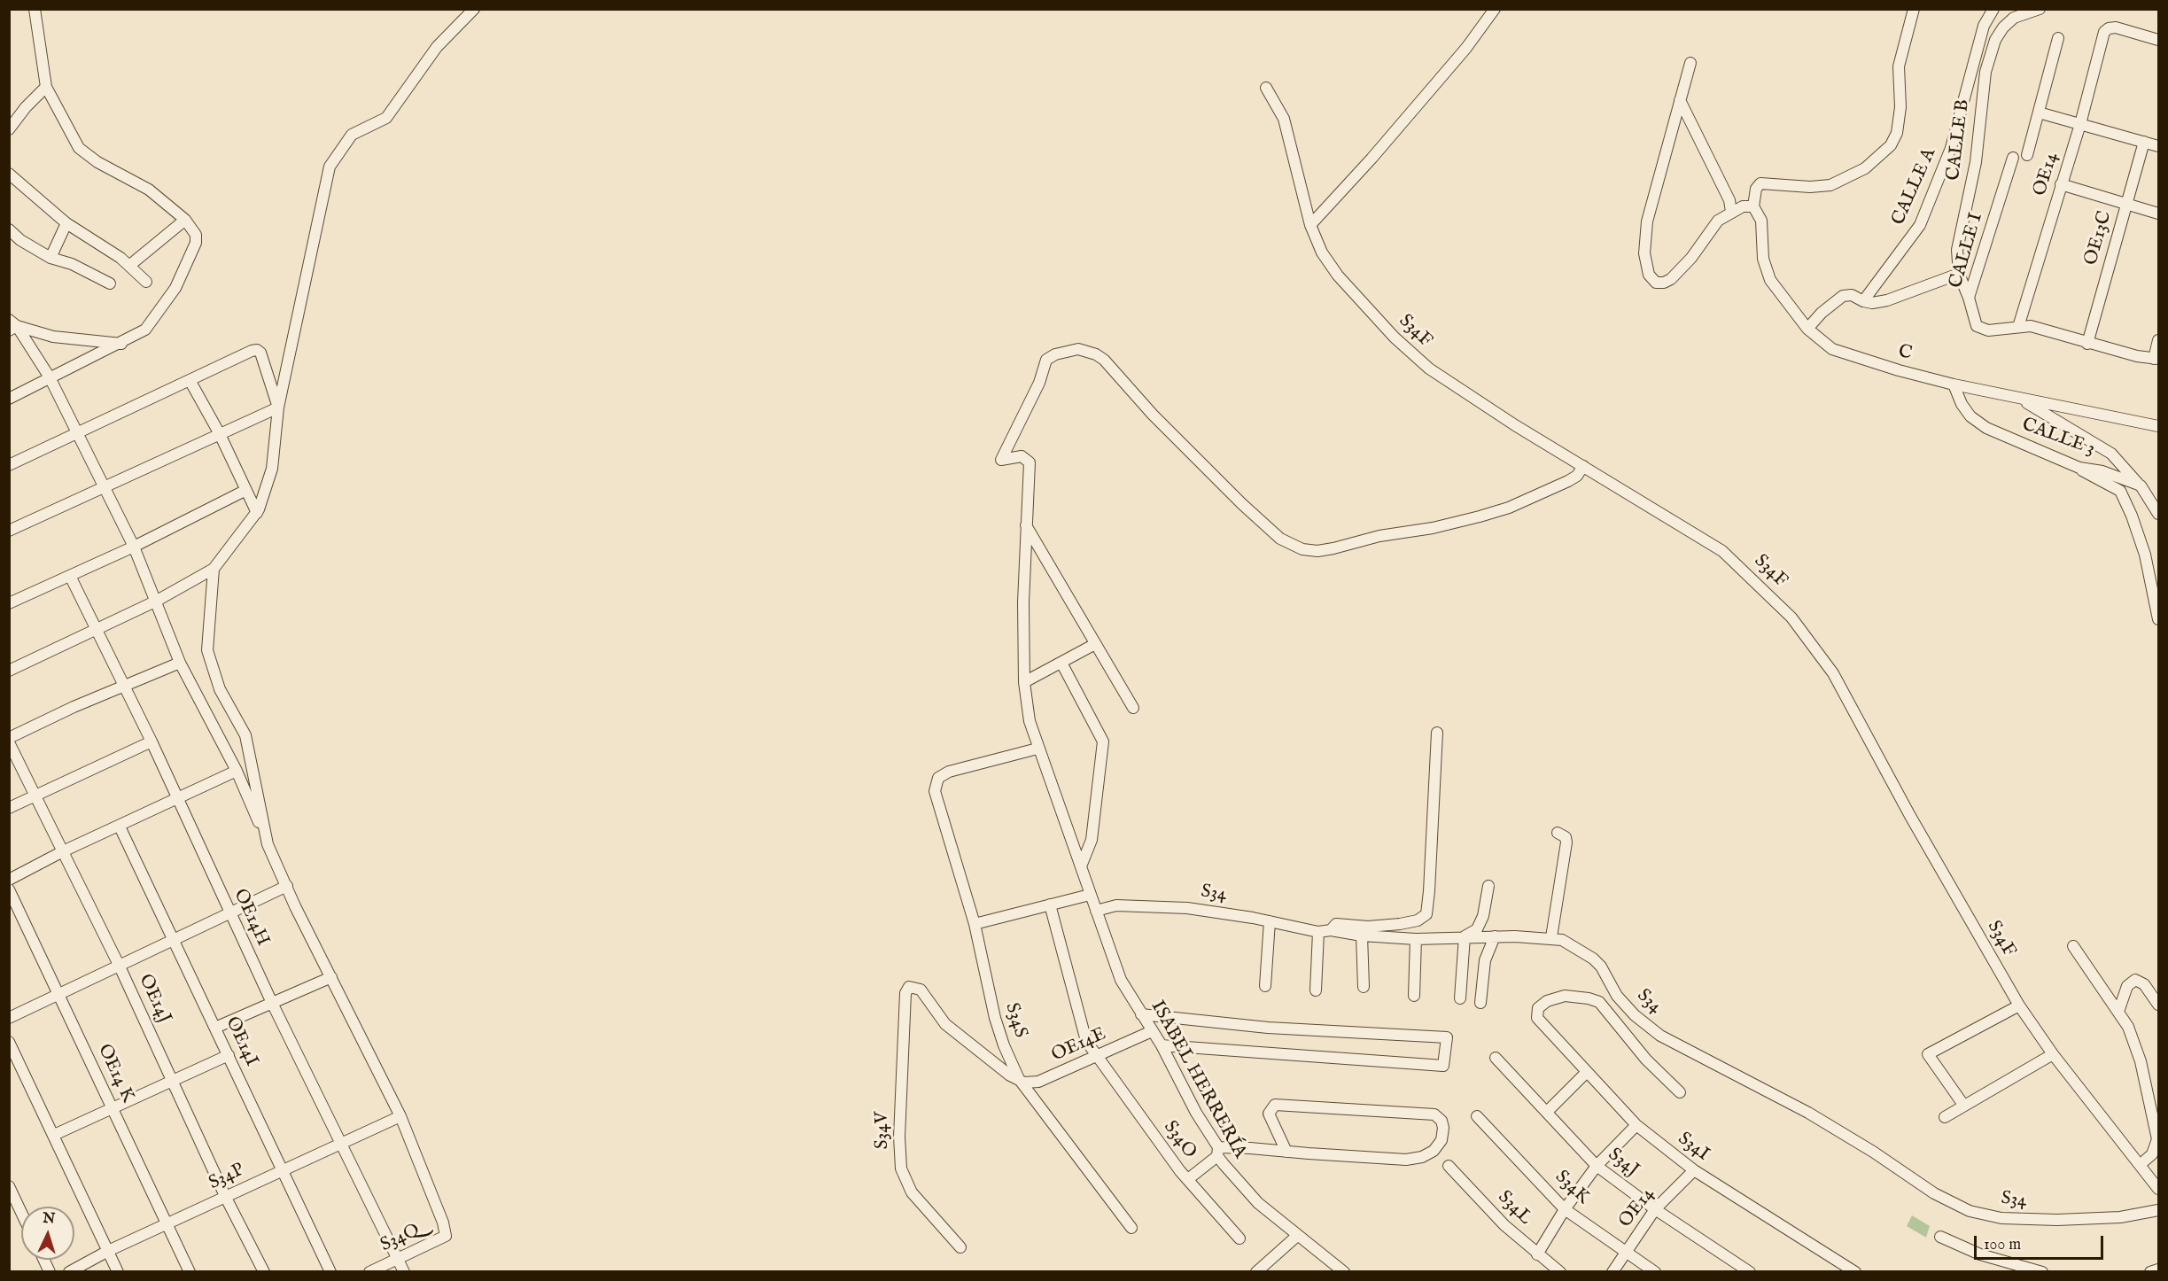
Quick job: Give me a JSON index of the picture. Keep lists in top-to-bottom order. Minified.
{"streets":{"street":["CALLE B","OE14","CALLE A","OE13C","CALLE I","S34F","C","CALLE 3","S34","OE14H","OE14J","S34S","OE14I","OE14E","OE14 K","ISABEL HERRERÍA","S34V","S34O","S34I","S34J","S34P","S34K","S34L","S34Q"]},"crossings":[["CALLE B","CALLE I"],["OE14","CALLE I"],["OE14","S34I"],["OE14","S34J"],["OE14","S34K"],["OE13C","CALLE I"],["S34F","ISABEL HERRERÍA"],["C","CALLE 3"],["S34","ISABEL HERRERÍA"],["OE14H","S34P"],["OE14H","S34Q"],["OE14J","S34P"],["S34S","OE14E"],["S34S","ISABEL HERRERÍA"],["S34S","S34V"],["OE14I","S34P"],["OE14E","ISABEL HERRERÍA"],["OE14E","S34V"],["OE14E","S34O"],["OE14 K","S34P"],["S34P","S34Q"]],"scale_bar":"100 m","north":"top"}
